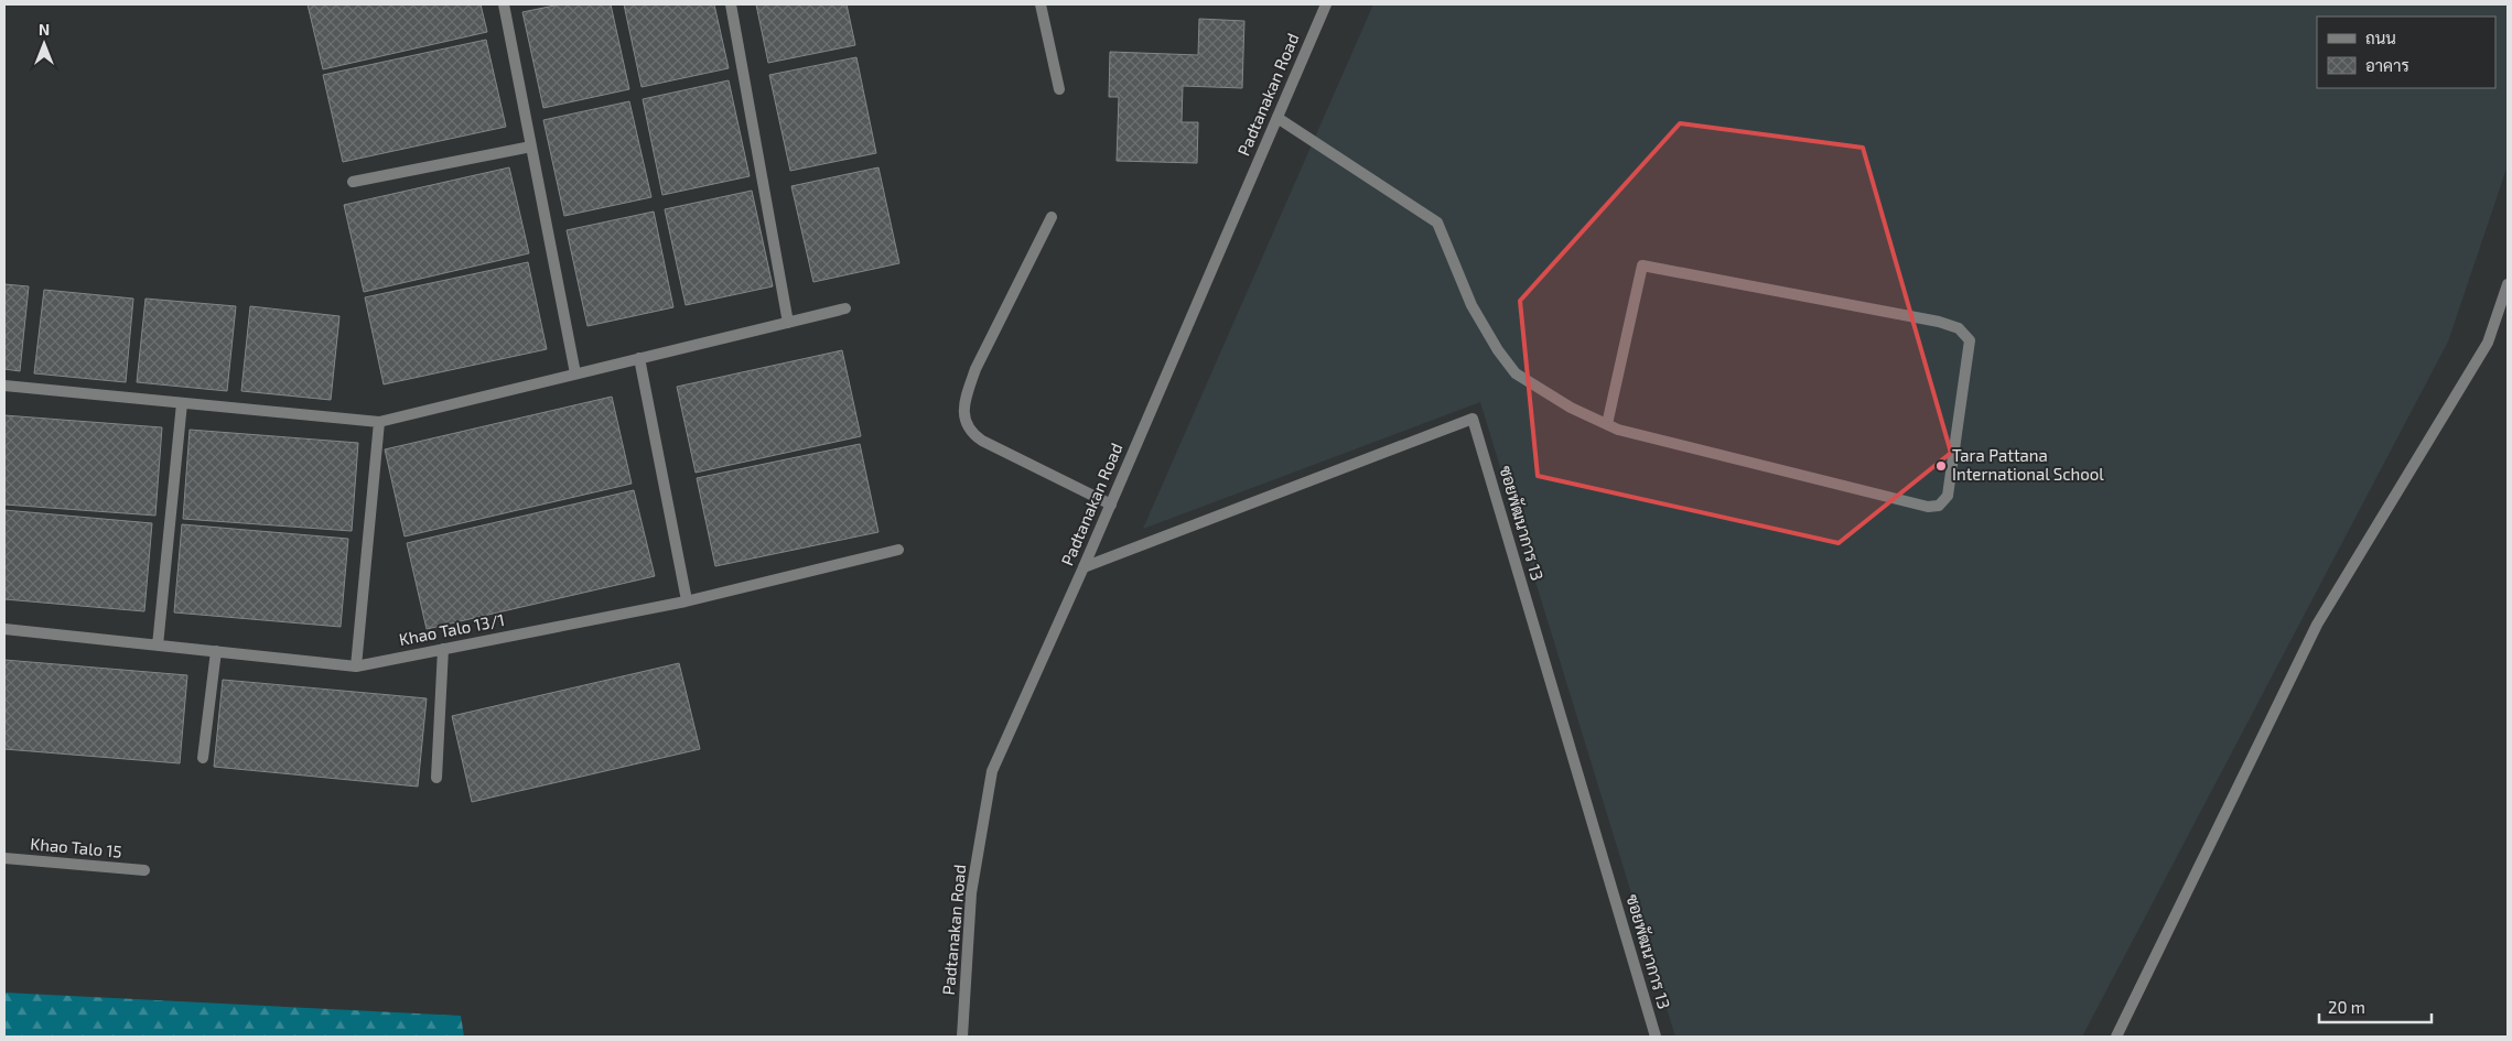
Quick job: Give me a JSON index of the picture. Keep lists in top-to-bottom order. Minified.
{"streets":{"street":["Padtanakan Road","ซอยพัฒนาการ 13","Khao Talo 13/1","Khao Talo 15"]},"crossings":[["Padtanakan Road","ซอยพัฒนาการ 13"]],"places":["Tara Pattana International School"],"legend":["ถนน","อาคาร"],"scale_bar":"20 m","north":"top"}
